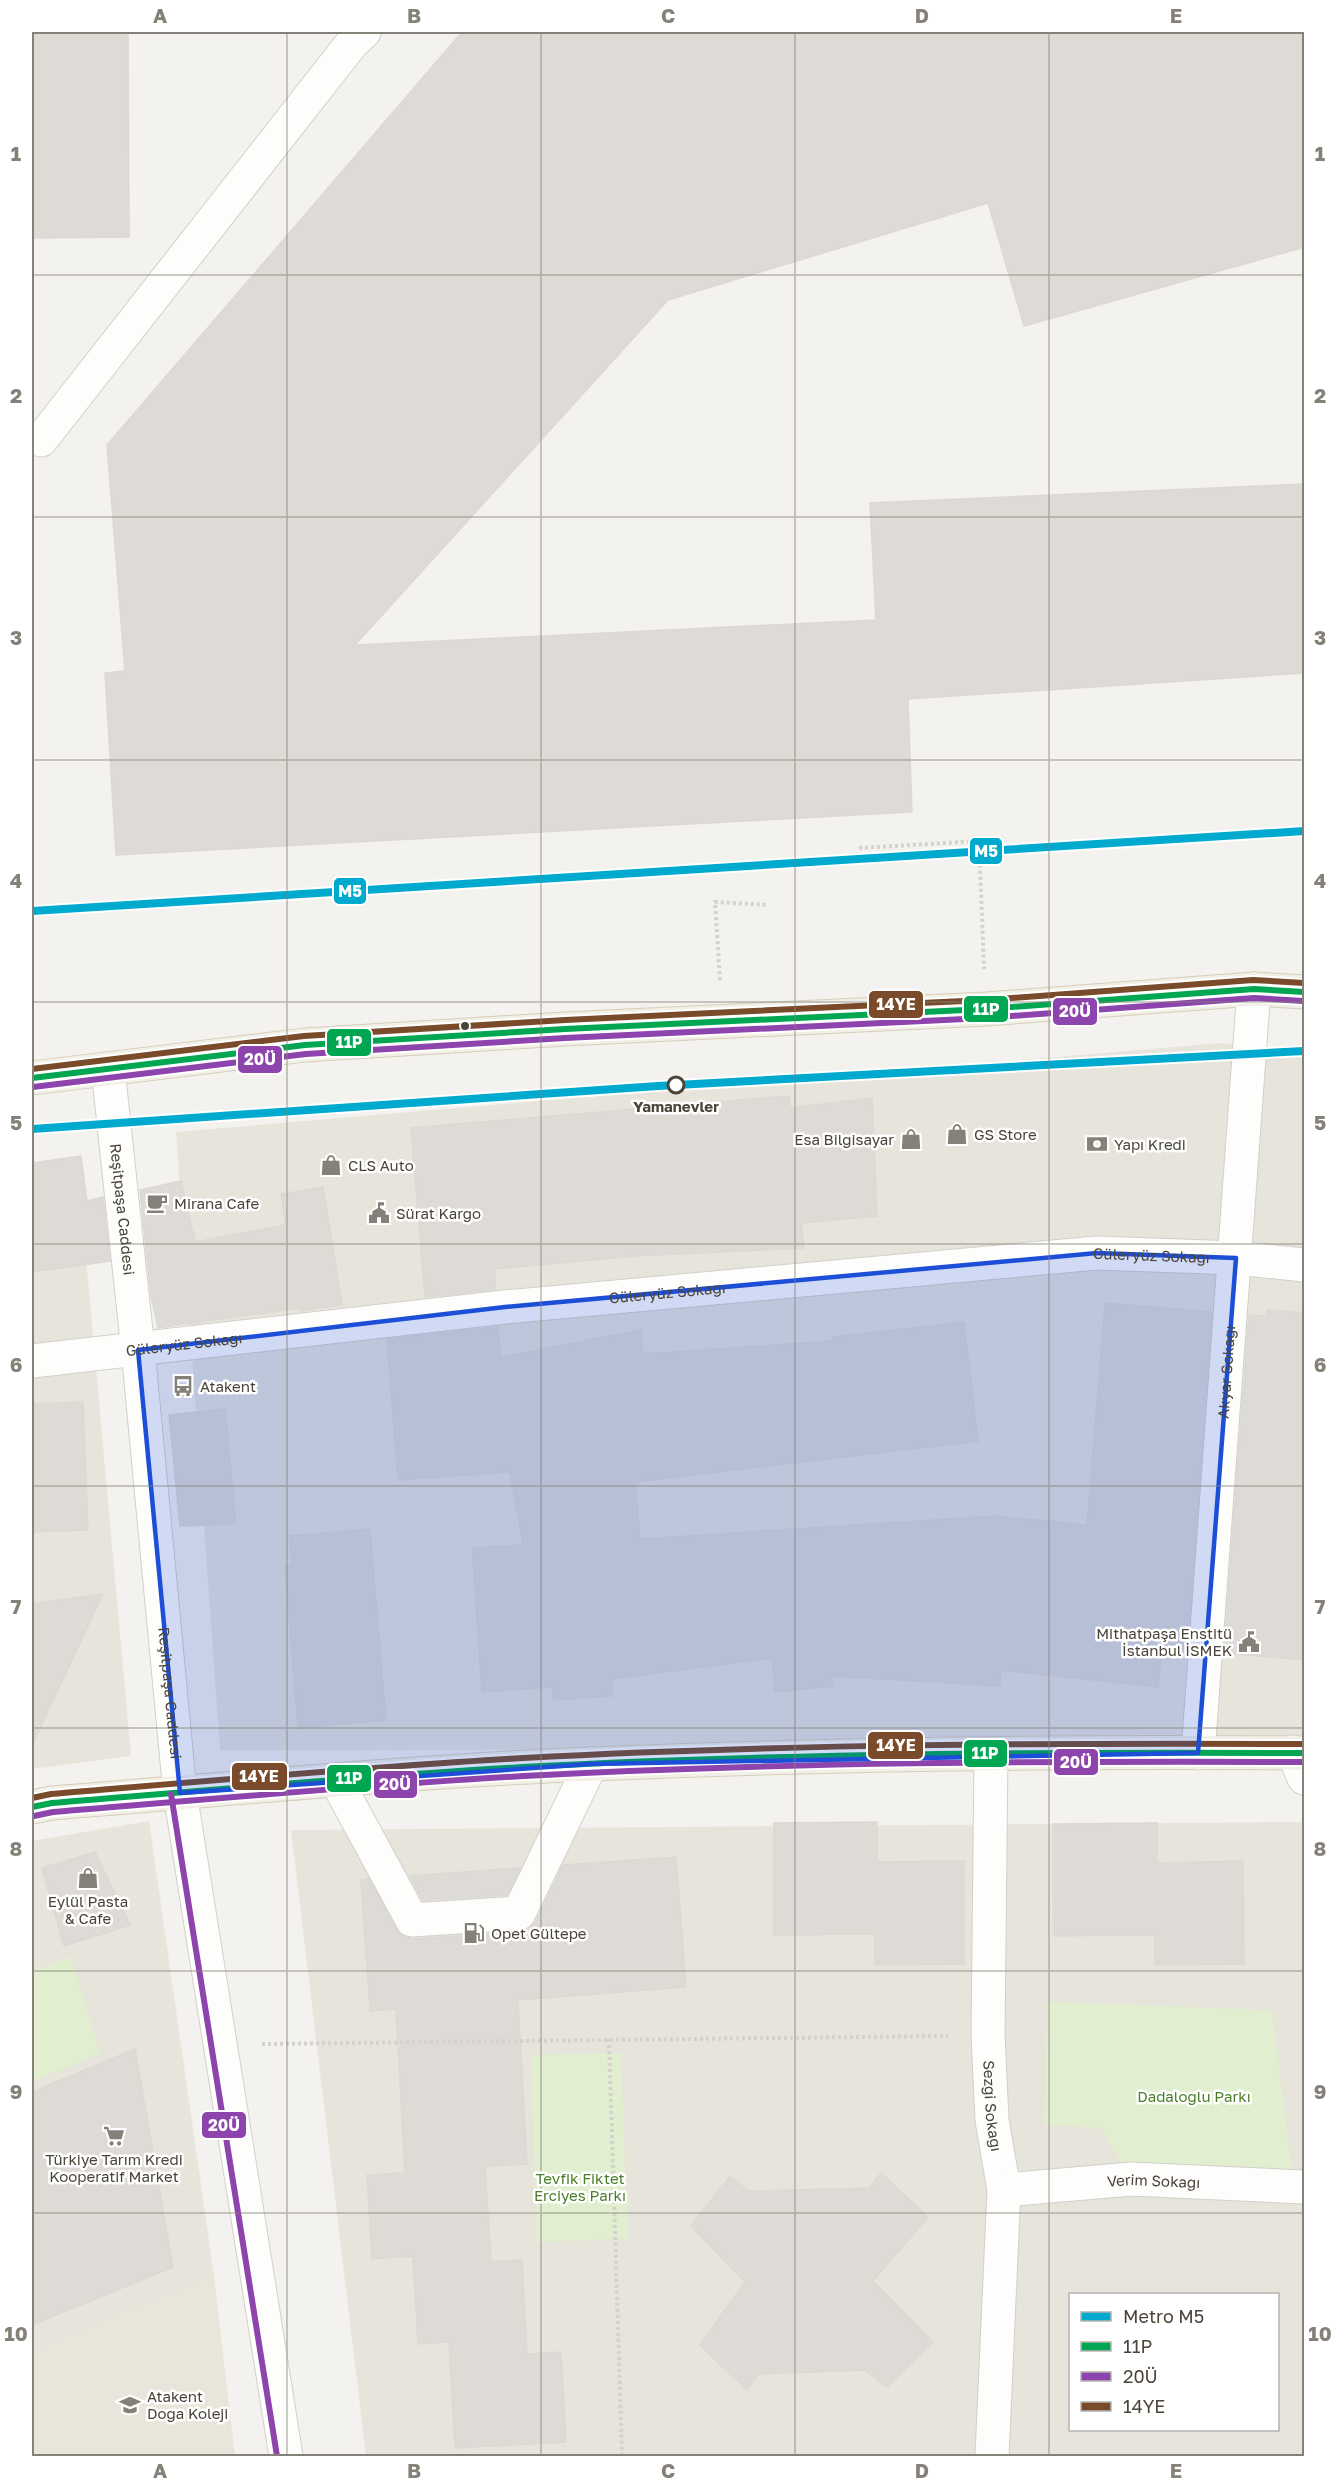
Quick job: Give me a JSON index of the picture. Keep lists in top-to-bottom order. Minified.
{"streets":{"street":["Reşitpaşa Caddesi","Güleryüz Sokağı","Akyar Sokağı","Sezgi Sokağı","Verim Sokağı"]},"crossings":[["Reşitpaşa Caddesi","Güleryüz Sokağı"],["Güleryüz Sokağı","Akyar Sokağı"],["Sezgi Sokağı","Verim Sokağı"]],"parks":["Dadaloğlu Parkı","Tevfik Fiktet Erciyes Parkı"],"places":{"other":["Yamanevler"],"shop":["GS Store","Esa Bilgisayar","CLS Auto","Eylül Pasta & Cafe"],"bank":["Yapı Kredi"],"cafe":["Mirana Cafe"],"public building":["Sürat Kargo","Mithatpaşa Enstitü İstanbul İSMEK"],"bus stop":["Atakent"],"fuel station":["Opet Gültepe"],"supermarket":["Türkiye Tarım Kredi Kooperatif Market"],"school or university":["Atakent Doğa Koleji"]},"lines":["metro line M5","transit line 14YE","transit line 11P","transit line 20Ü"],"legend":["Metro M5","11P","20Ü","14YE"],"grid":{"columns":["A","B","C","D","E"],"rows":["1","2","3","4","5","6","7","8","9","10"]}}
